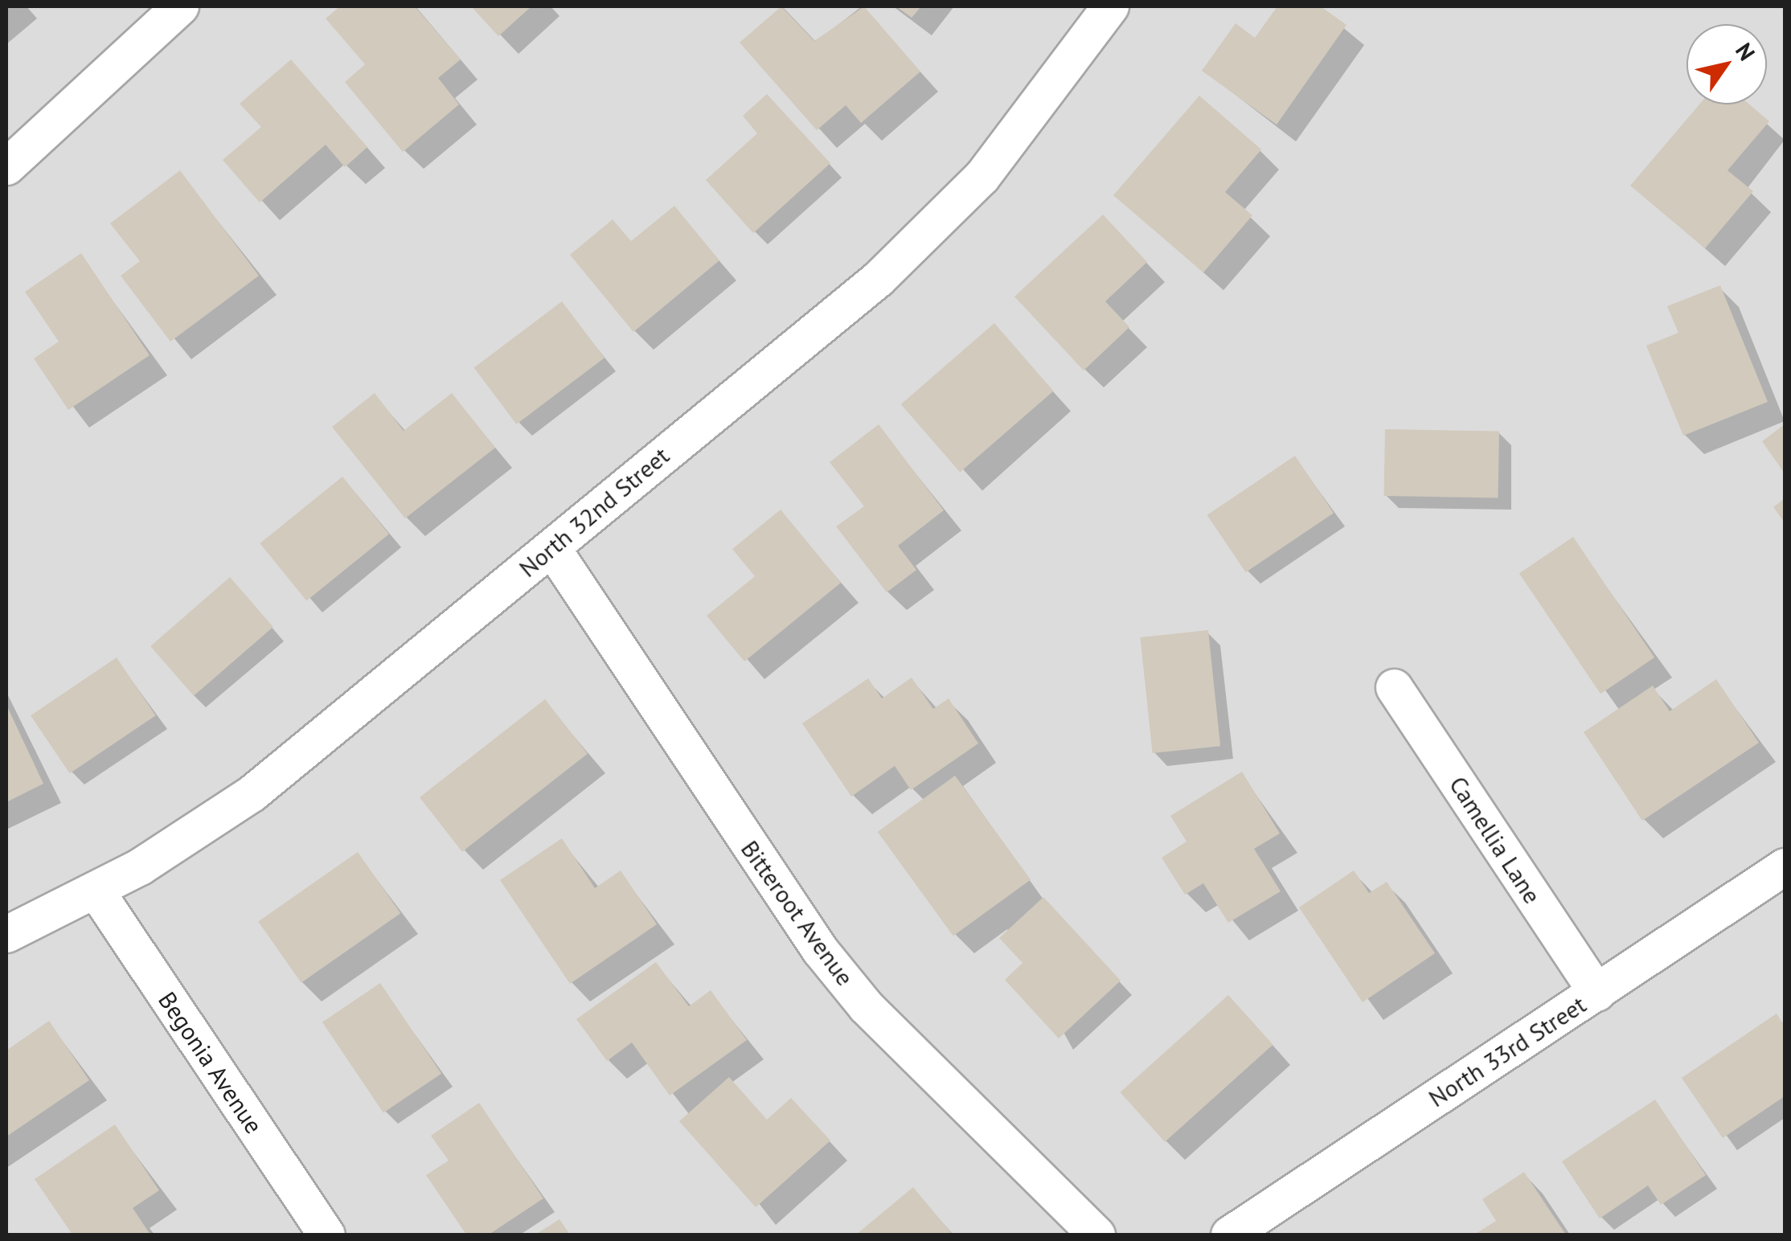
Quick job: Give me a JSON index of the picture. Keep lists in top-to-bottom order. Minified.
{"streets":{"street":["North 32nd Street","Camellia Lane","Bitteroot Avenue","North 33rd Street","Begonia Avenue"]},"crossings":[["North 32nd Street","Bitteroot Avenue"],["North 32nd Street","Begonia Avenue"],["Camellia Lane","North 33rd Street"]],"north":"top right"}
